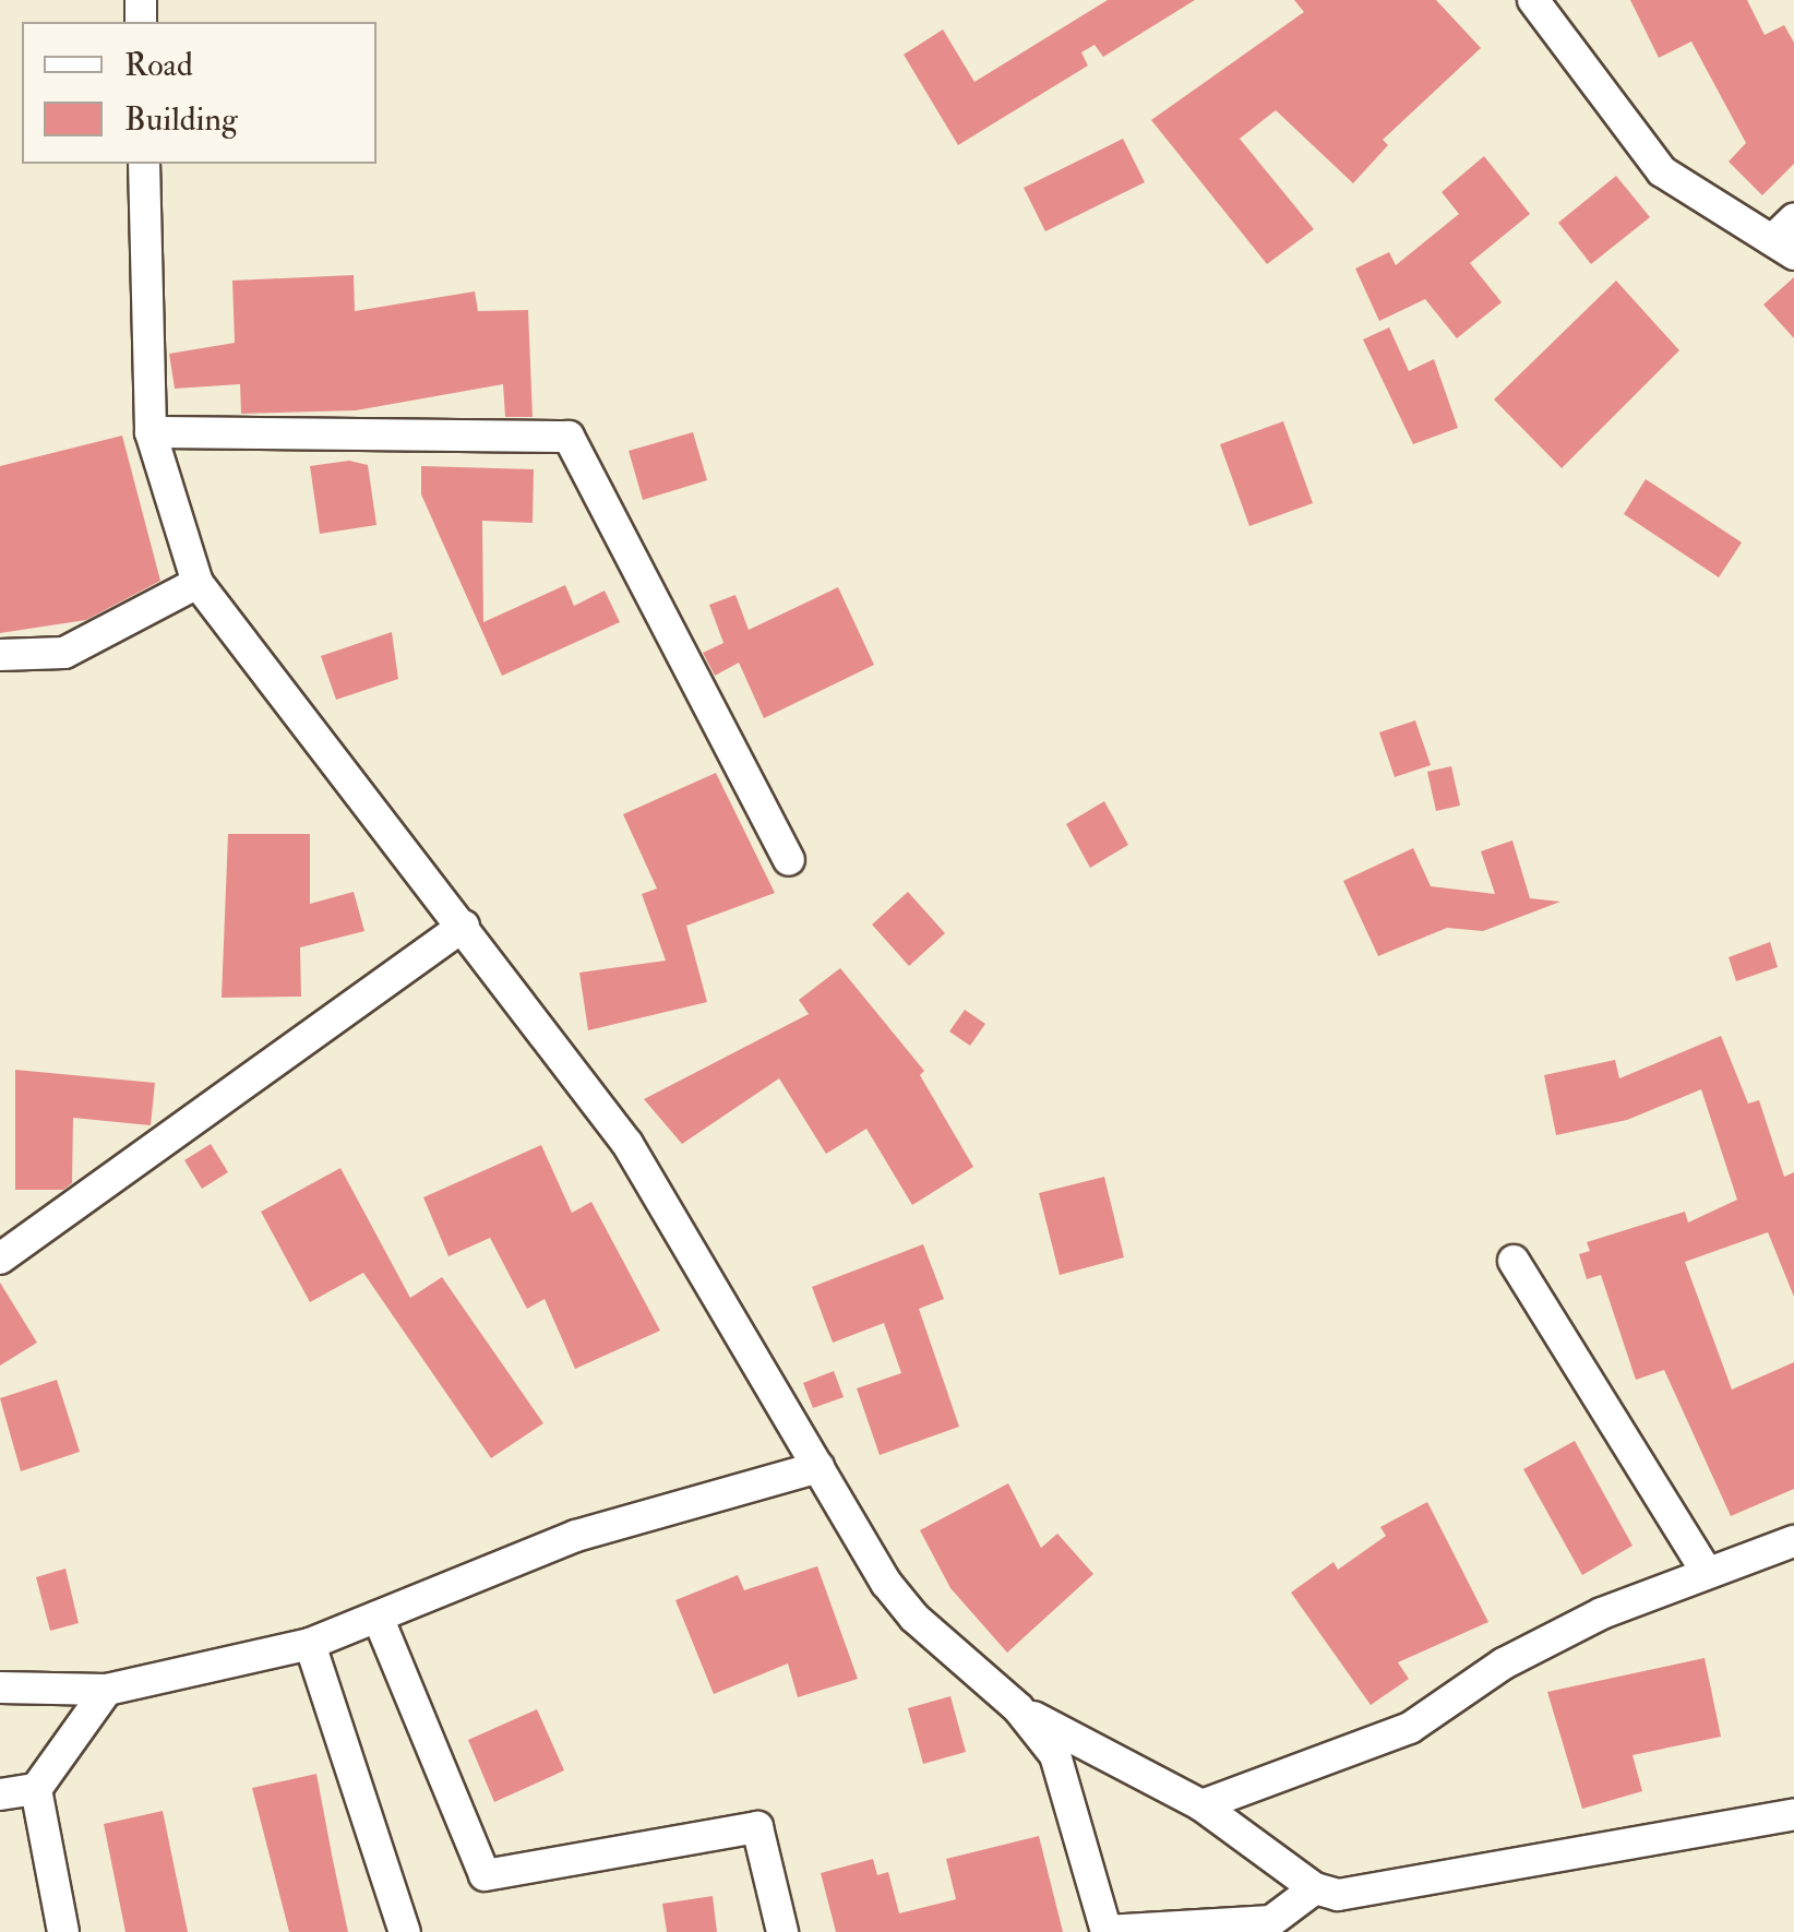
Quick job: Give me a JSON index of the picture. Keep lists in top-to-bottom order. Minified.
{"legend":["Road","Building"]}
